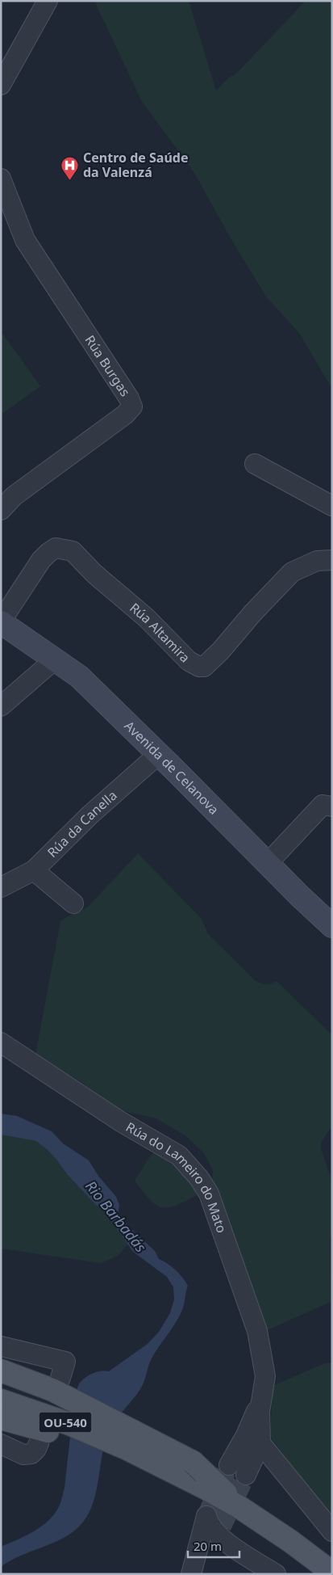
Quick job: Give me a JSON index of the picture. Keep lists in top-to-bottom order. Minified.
{"streets":{"main road":["OU-540"],"street":["Rúa Burgas","Rúa Altamira","Avenida de Celanova","Rúa da Canella","Rúa do Lameiro do Mato"]},"crossings":[["Rúa Altamira","Avenida de Celanova"],["Avenida de Celanova","Rúa da Canella"]],"water":["Rio Barbadás"],"places":{"hospital":["Centro de Saúde da Valenzá"]},"scale_bar":"20 m"}
